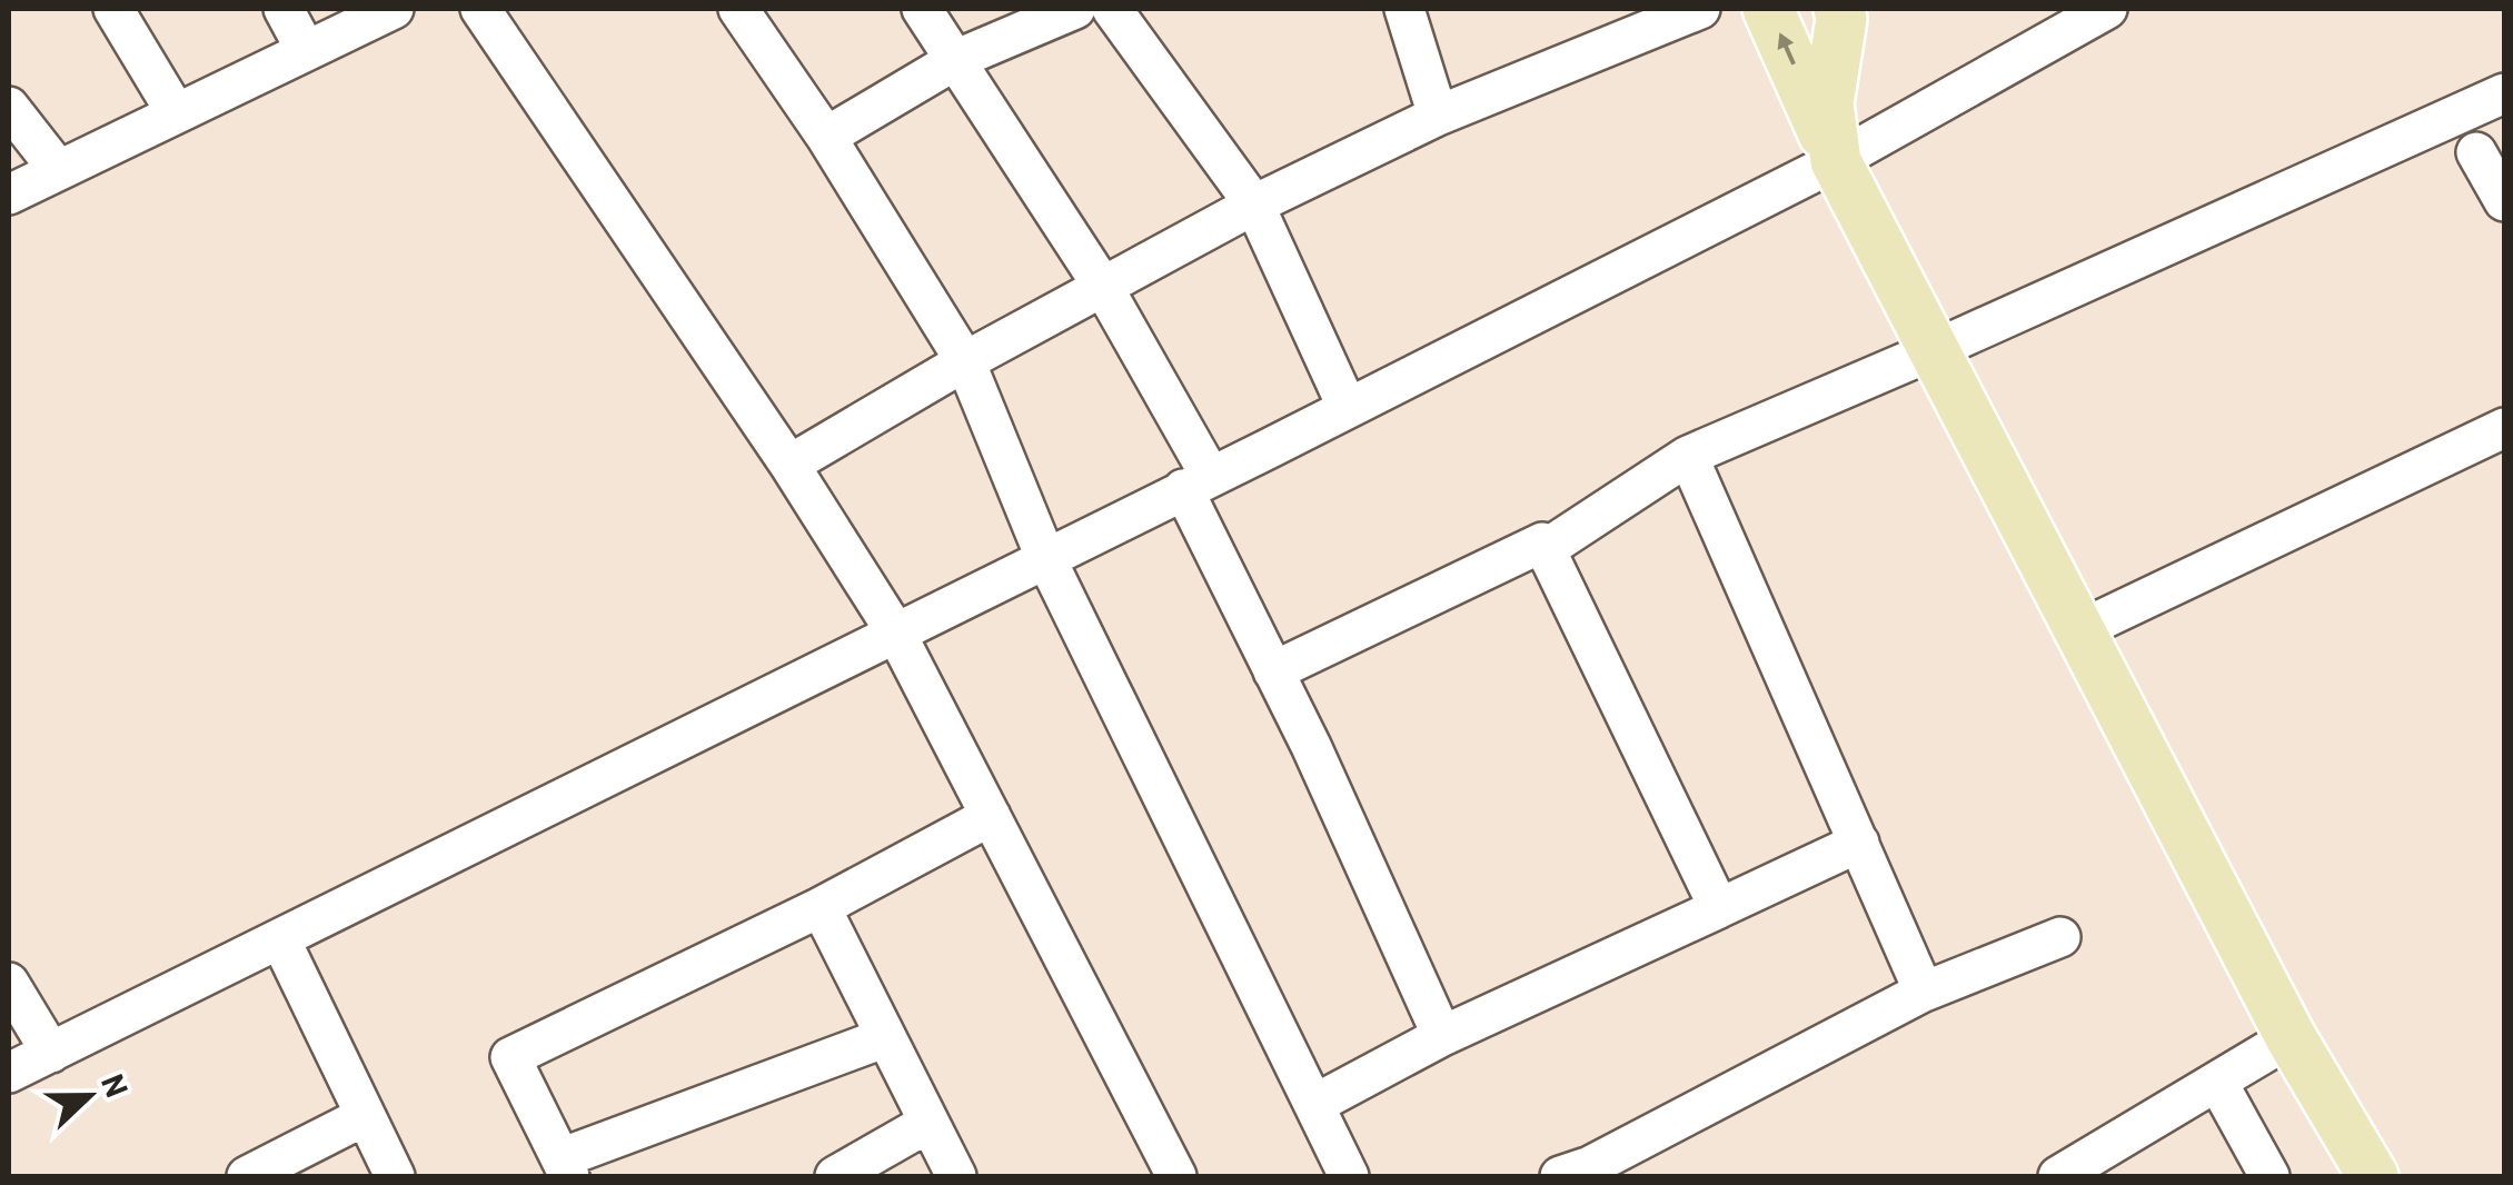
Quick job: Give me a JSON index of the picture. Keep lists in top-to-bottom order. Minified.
{"north":"right"}
